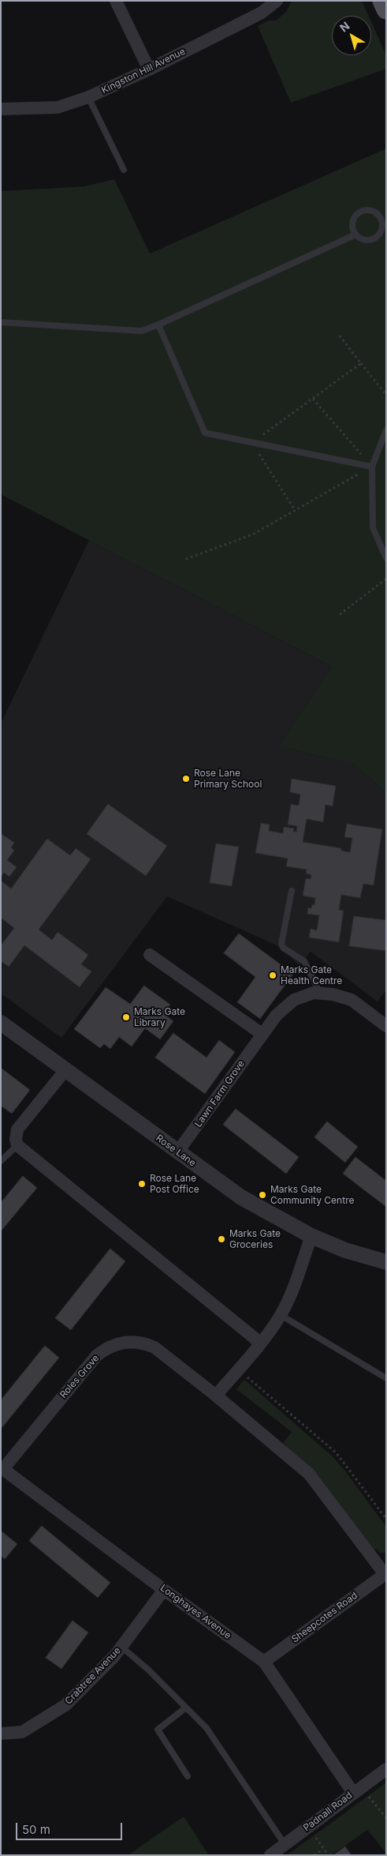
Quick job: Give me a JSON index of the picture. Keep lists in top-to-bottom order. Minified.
{"streets":{"street":["Kingston Hill Avenue","Lawn Farm Grove","Rose Lane","Roles Grove","Longhayes Avenue","Sheepcotes Road","Crabtree Avenue","Padnall Road"]},"crossings":[["Lawn Farm Grove","Rose Lane"],["Roles Grove","Longhayes Avenue"],["Roles Grove","Sheepcotes Road"],["Longhayes Avenue","Sheepcotes Road"],["Longhayes Avenue","Crabtree Avenue"],["Longhayes Avenue","Padnall Road"]],"places":["Rose Lane Primary School","Marks Gate Health Centre","Marks Gate Library","Rose Lane Post Office","Marks Gate Community Centre","Marks Gate Groceries"],"scale_bar":"50 m","north":"top left"}
